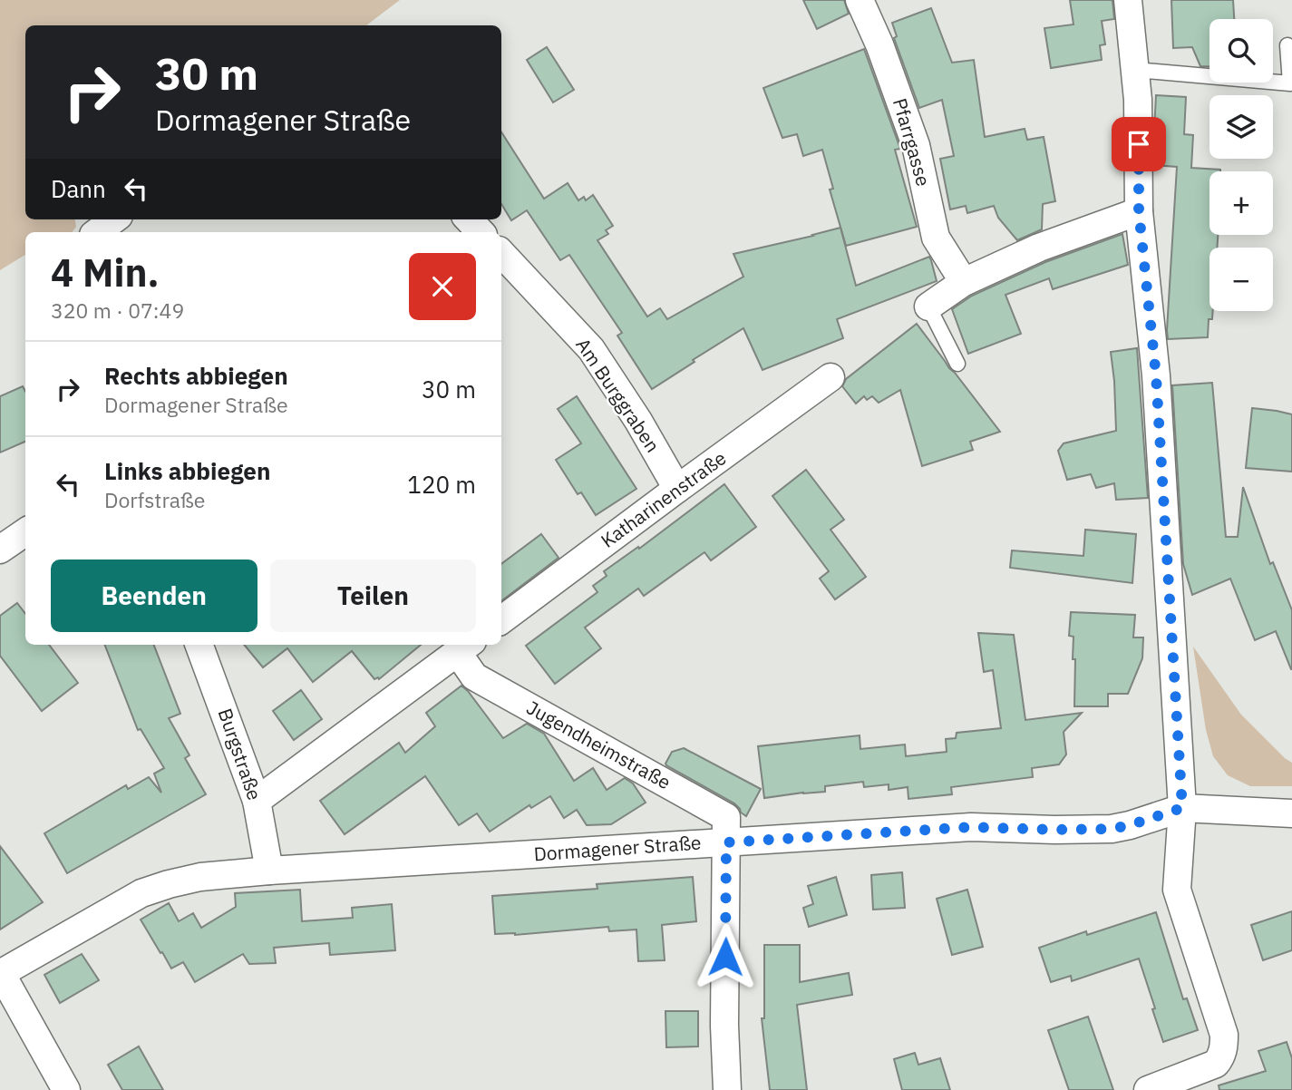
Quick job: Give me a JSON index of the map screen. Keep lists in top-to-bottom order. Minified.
{"streets":{"street":["Pfarrgasse","Am Burggraben","Katharinenstraße","Jugendheimstraße","Burgstraße","Dormagener Straße"]},"crossings":[["Am Burggraben","Katharinenstraße"],["Jugendheimstraße","Dormagener Straße"],["Burgstraße","Dormagener Straße"]],"page":{"map_buttons":["+","−"],"turn":["30 m","Dormagener Straße"],"then":"Dann","heading":["4 Min.","320 m · 07:49"],"list":[{"name":"Rechts abbiegen","note":"Dormagener Straße","value":"30 m"},{"name":"Links abbiegen","note":"Dorfstraße","value":"120 m"}],"buttons":["Beenden","Teilen"]}}
